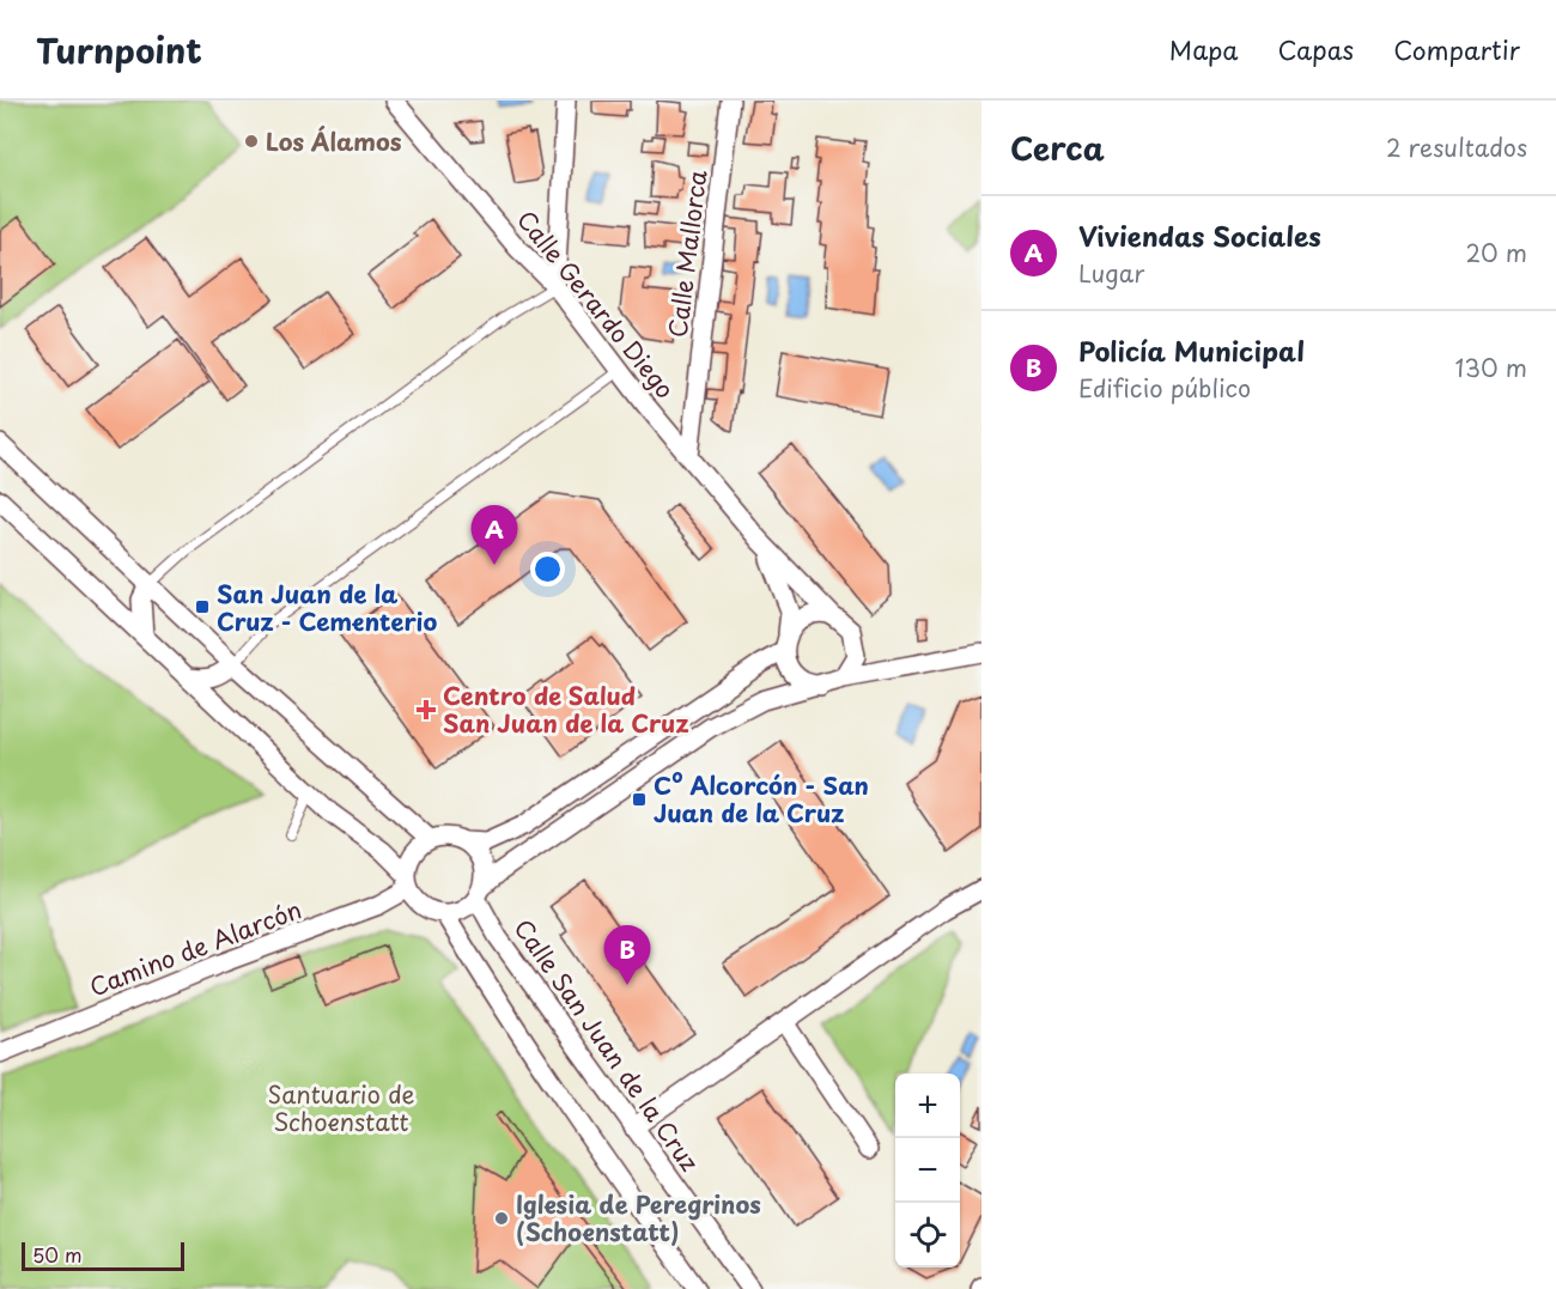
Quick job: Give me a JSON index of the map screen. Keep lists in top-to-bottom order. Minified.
{"streets":{"street":["Calle Mallorca","Calle Gerardo Diego","Camino de Alarcón","Calle San Juan de la Cruz"]},"crossings":[["Calle Mallorca","Calle Gerardo Diego"],["Camino de Alarcón","Calle San Juan de la Cruz"]],"parks":["Santuario de Schoenstatt"],"places":{"other":["Los Álamos","Iglesia de Peregrinos (Schoenstatt)"],"transit":["San Juan de la Cruz - Cementerio","Cº Alcorcón - San Juan de la Cruz"],"health":["Centro de Salud San Juan de la Cruz"]},"scale_bar":"50 m","page":{"header":"Turnpoint","nav":["Mapa","Capas","Compartir"],"heading":["Cerca","2 resultados"],"list":[{"mark":"A","name":"Viviendas Sociales","note":"Lugar","value":"20 m"},{"mark":"B","name":"Policía Municipal","note":"Edificio público","value":"130 m"}],"pins":["A","B"],"map_buttons":["+","−"],"scale":"50 m"}}
